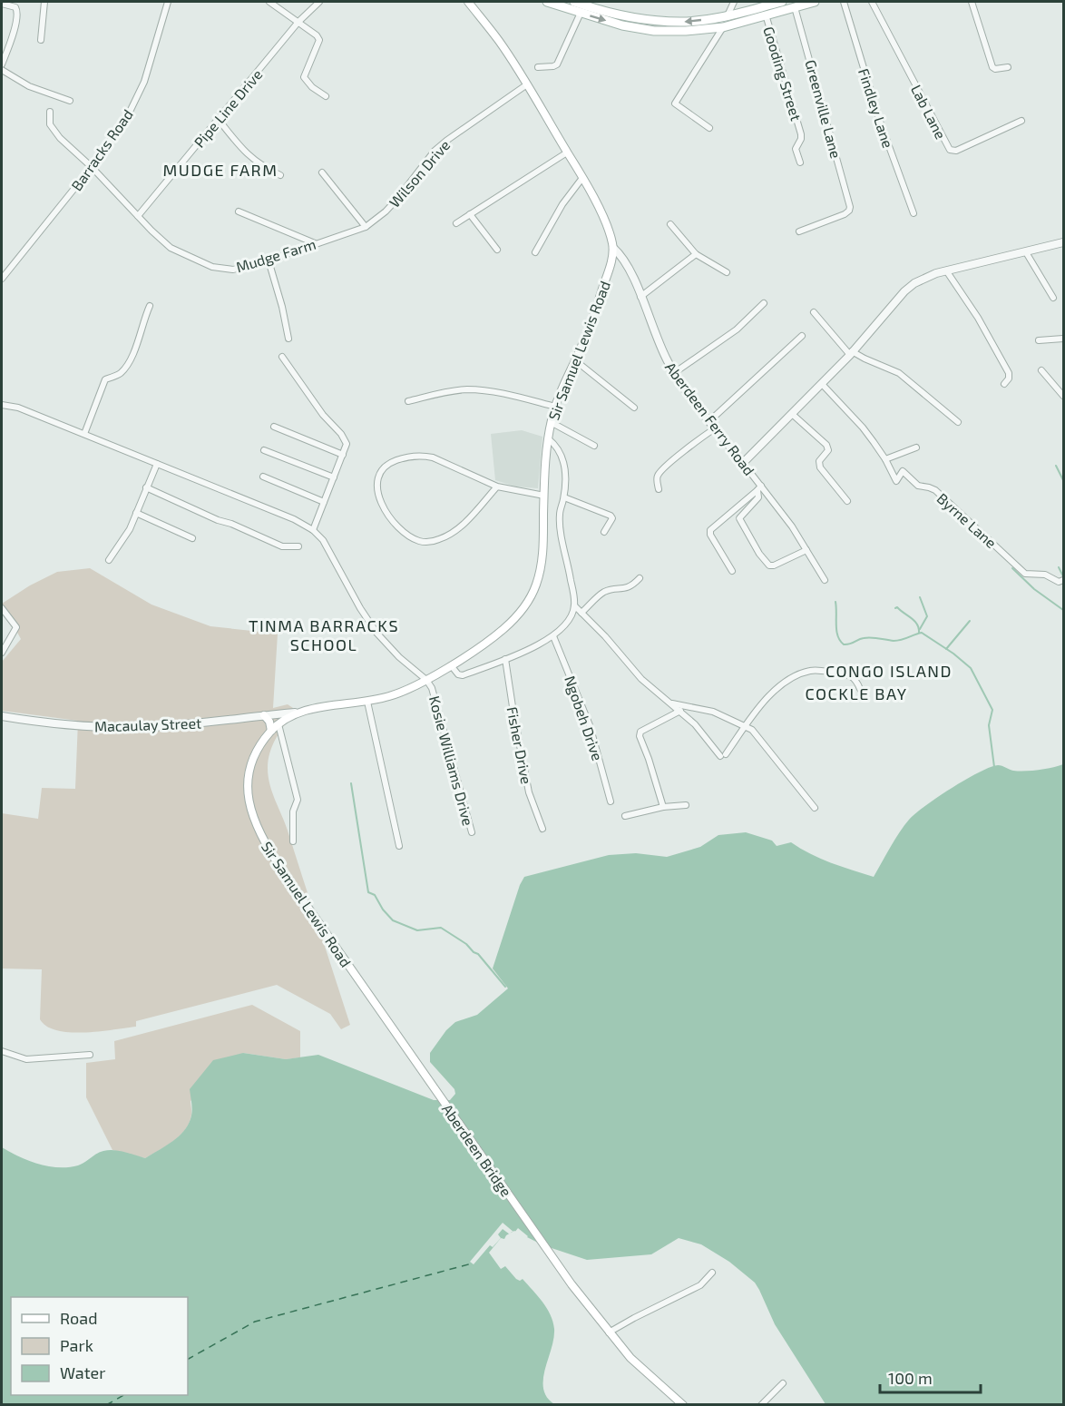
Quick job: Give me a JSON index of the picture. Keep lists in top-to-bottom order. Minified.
{"streets":{"main road":["Sir Samuel Lewis Road","Aberdeen Bridge"],"street":["Gooding Street","Pipe Line Drive","Findley Lane","Greenville Lane","Lab Lane","Barracks Road","Wilson Drive","Mudge Farm","Aberdeen Ferry Road","Byrne Lane","Ngobeh Drive","Macaulay Street","Fisher Drive","Kosie Williams Drive"]},"crossings":[["Pipe Line Drive","Mudge Farm"],["Barracks Road","Mudge Farm"],["Wilson Drive","Mudge Farm"],["Sir Samuel Lewis Road","Aberdeen Ferry Road"],["Sir Samuel Lewis Road","Macaulay Street"],["Sir Samuel Lewis Road","Kosie Williams Drive"],["Sir Samuel Lewis Road","Aberdeen Bridge"]],"districts":["MUDGE FARM","TINMA BARRACKS SCHOOL","CONGO ISLAND","COCKLE BAY"],"legend":["Road","Park","Water"],"scale_bar":"100 m"}
